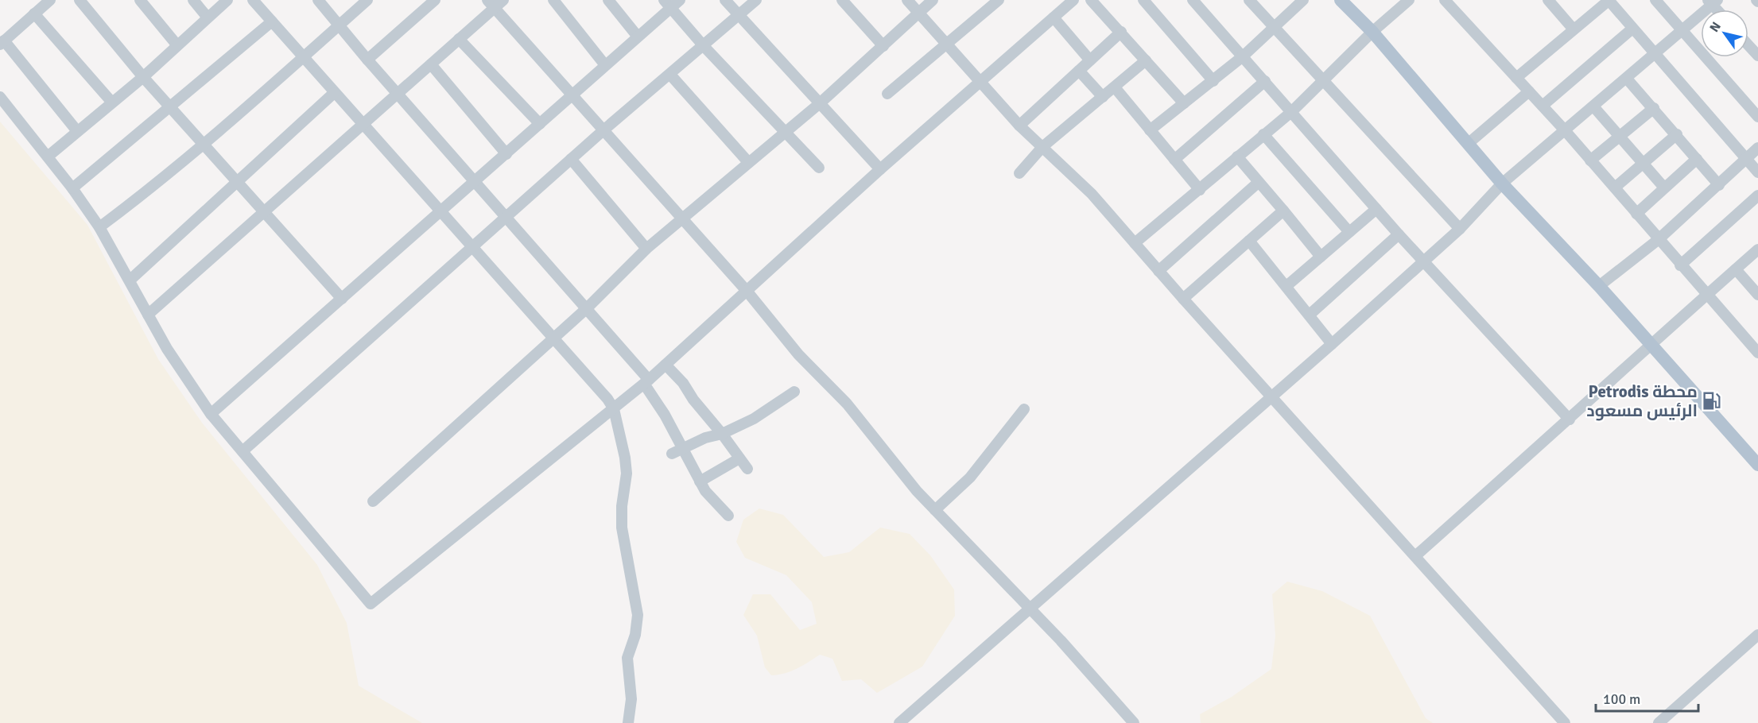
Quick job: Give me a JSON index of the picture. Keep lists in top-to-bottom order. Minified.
{"places":{"fuel station":["Petrodis محطة الرئيس مسعود"]},"scale_bar":"100 m","north":"top left"}
